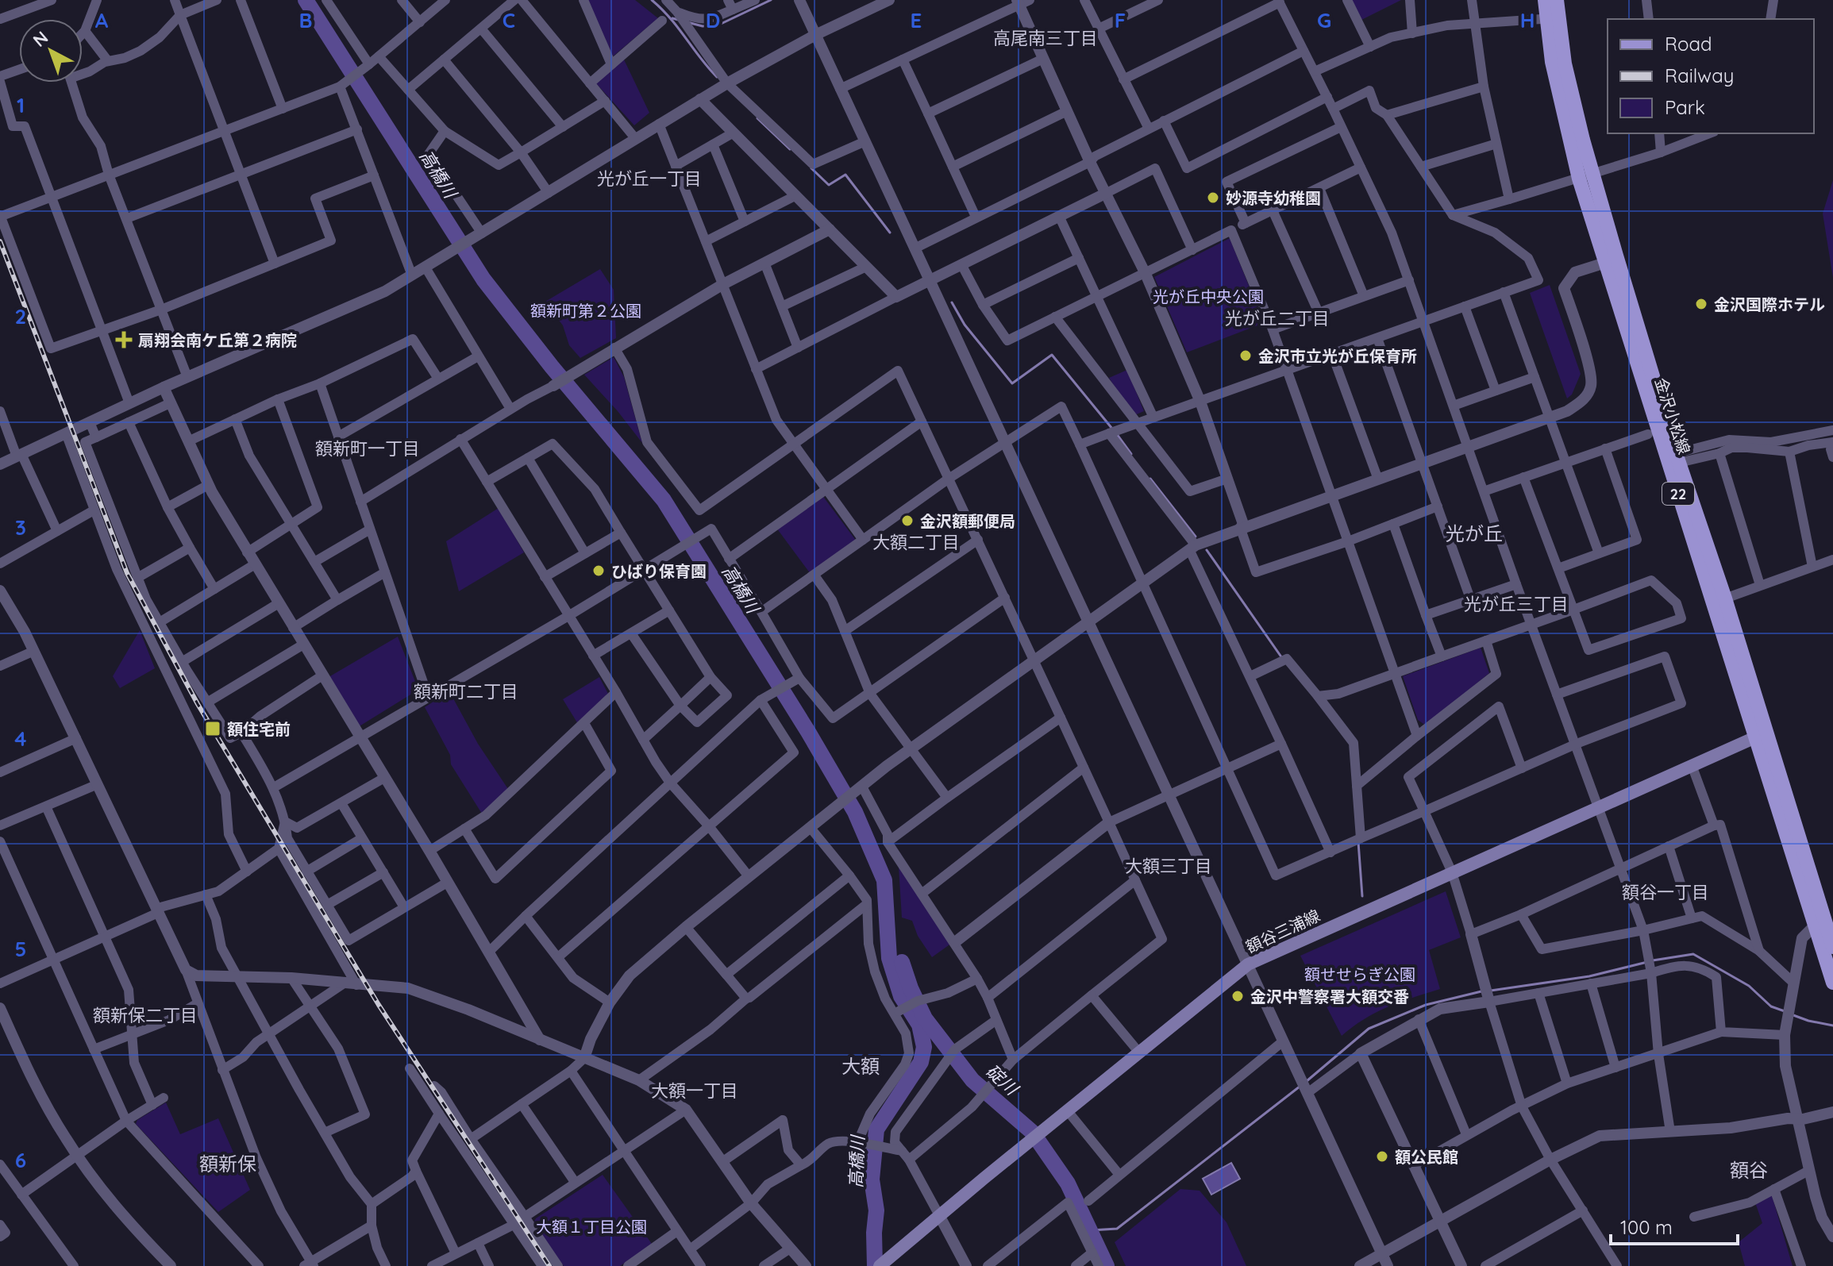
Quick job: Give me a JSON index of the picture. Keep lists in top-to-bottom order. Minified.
{"streets":{"main road":["金沢小松線","22","額谷三浦線"]},"crossings":[["金沢小松線","額谷三浦線"]],"districts":["高尾南三丁目","光が丘一丁目","光が丘二丁目","額新町一丁目","光が丘","大額二丁目","光が丘三丁目","額新町二丁目","大額三丁目","額谷一丁目","額新保二丁目","大額","大額一丁目","額新保","額谷"],"water":["高橋川","碇川"],"parks":["光が丘中央公園","額新町第２公園","額せせらぎ公園","大額１丁目公園"],"places":{"other":["妙源寺幼稚園","金沢国際ホテル","金沢市立光が丘保育所","金沢額郵便局","ひばり保育園","金沢中警察署大額交番","額公民館"],"health":["扇翔会南ケ丘第２病院"],"transit":["額住宅前"]},"legend":["Road","Railway","Park"],"scale_bar":"100 m","north":"top left","grid":{"columns":["A","B","C","D","E","F","G","H"],"rows":["1","2","3","4","5","6"]}}
